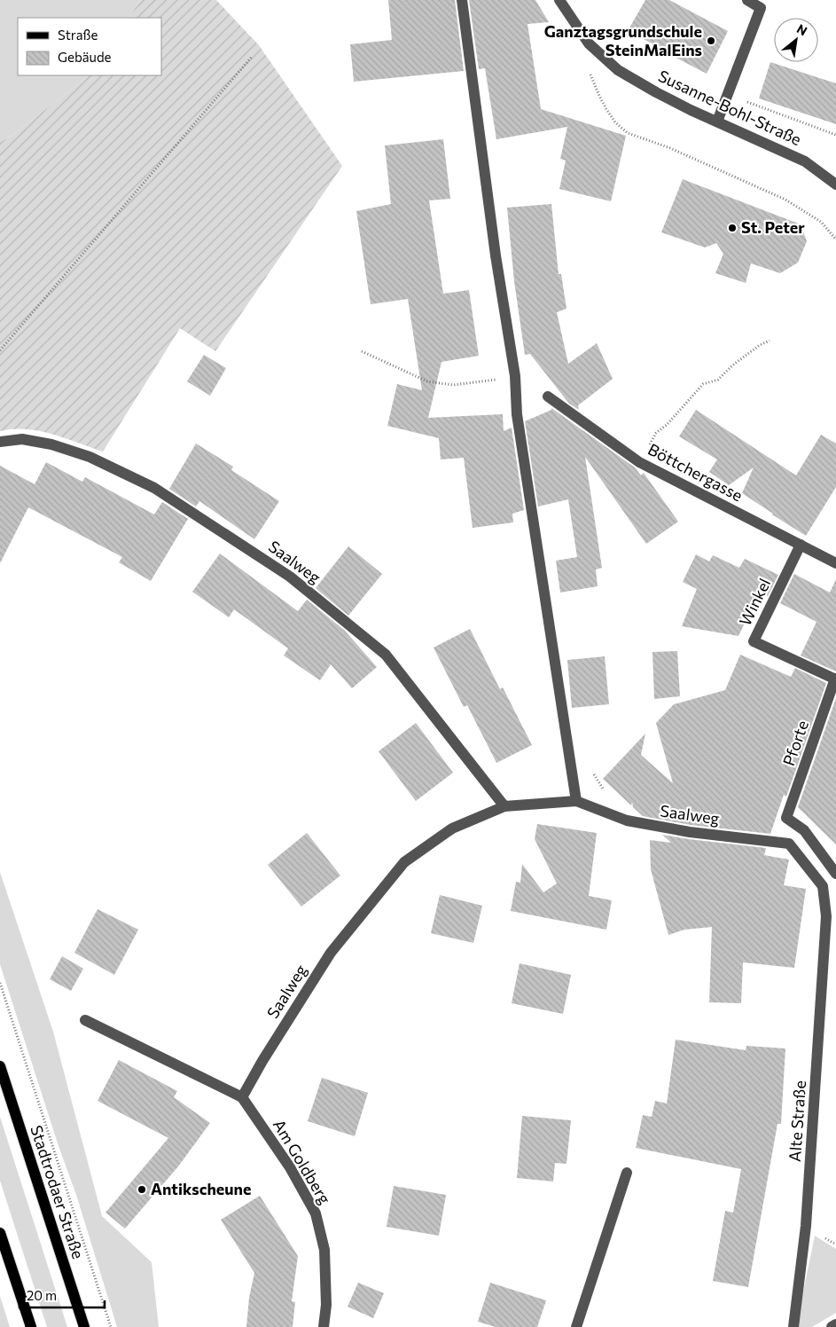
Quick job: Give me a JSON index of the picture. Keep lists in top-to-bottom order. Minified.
{"streets":{"main road":["Stadtrodaer Straße"],"street":["Susanne-Bohl-Straße","Böttchergasse","Saalweg","Winkel","Pforte","Alte Straße","Am Goldberg"]},"crossings":[["Böttchergasse","Winkel"],["Saalweg","Alte Straße"],["Saalweg","Am Goldberg"],["Winkel","Pforte"]],"places":["Ganztagsgrundschule SteinMalEins","St. Peter","Antikscheune"],"legend":["Straße","Gebäude"],"scale_bar":"20 m","north":"top right"}
